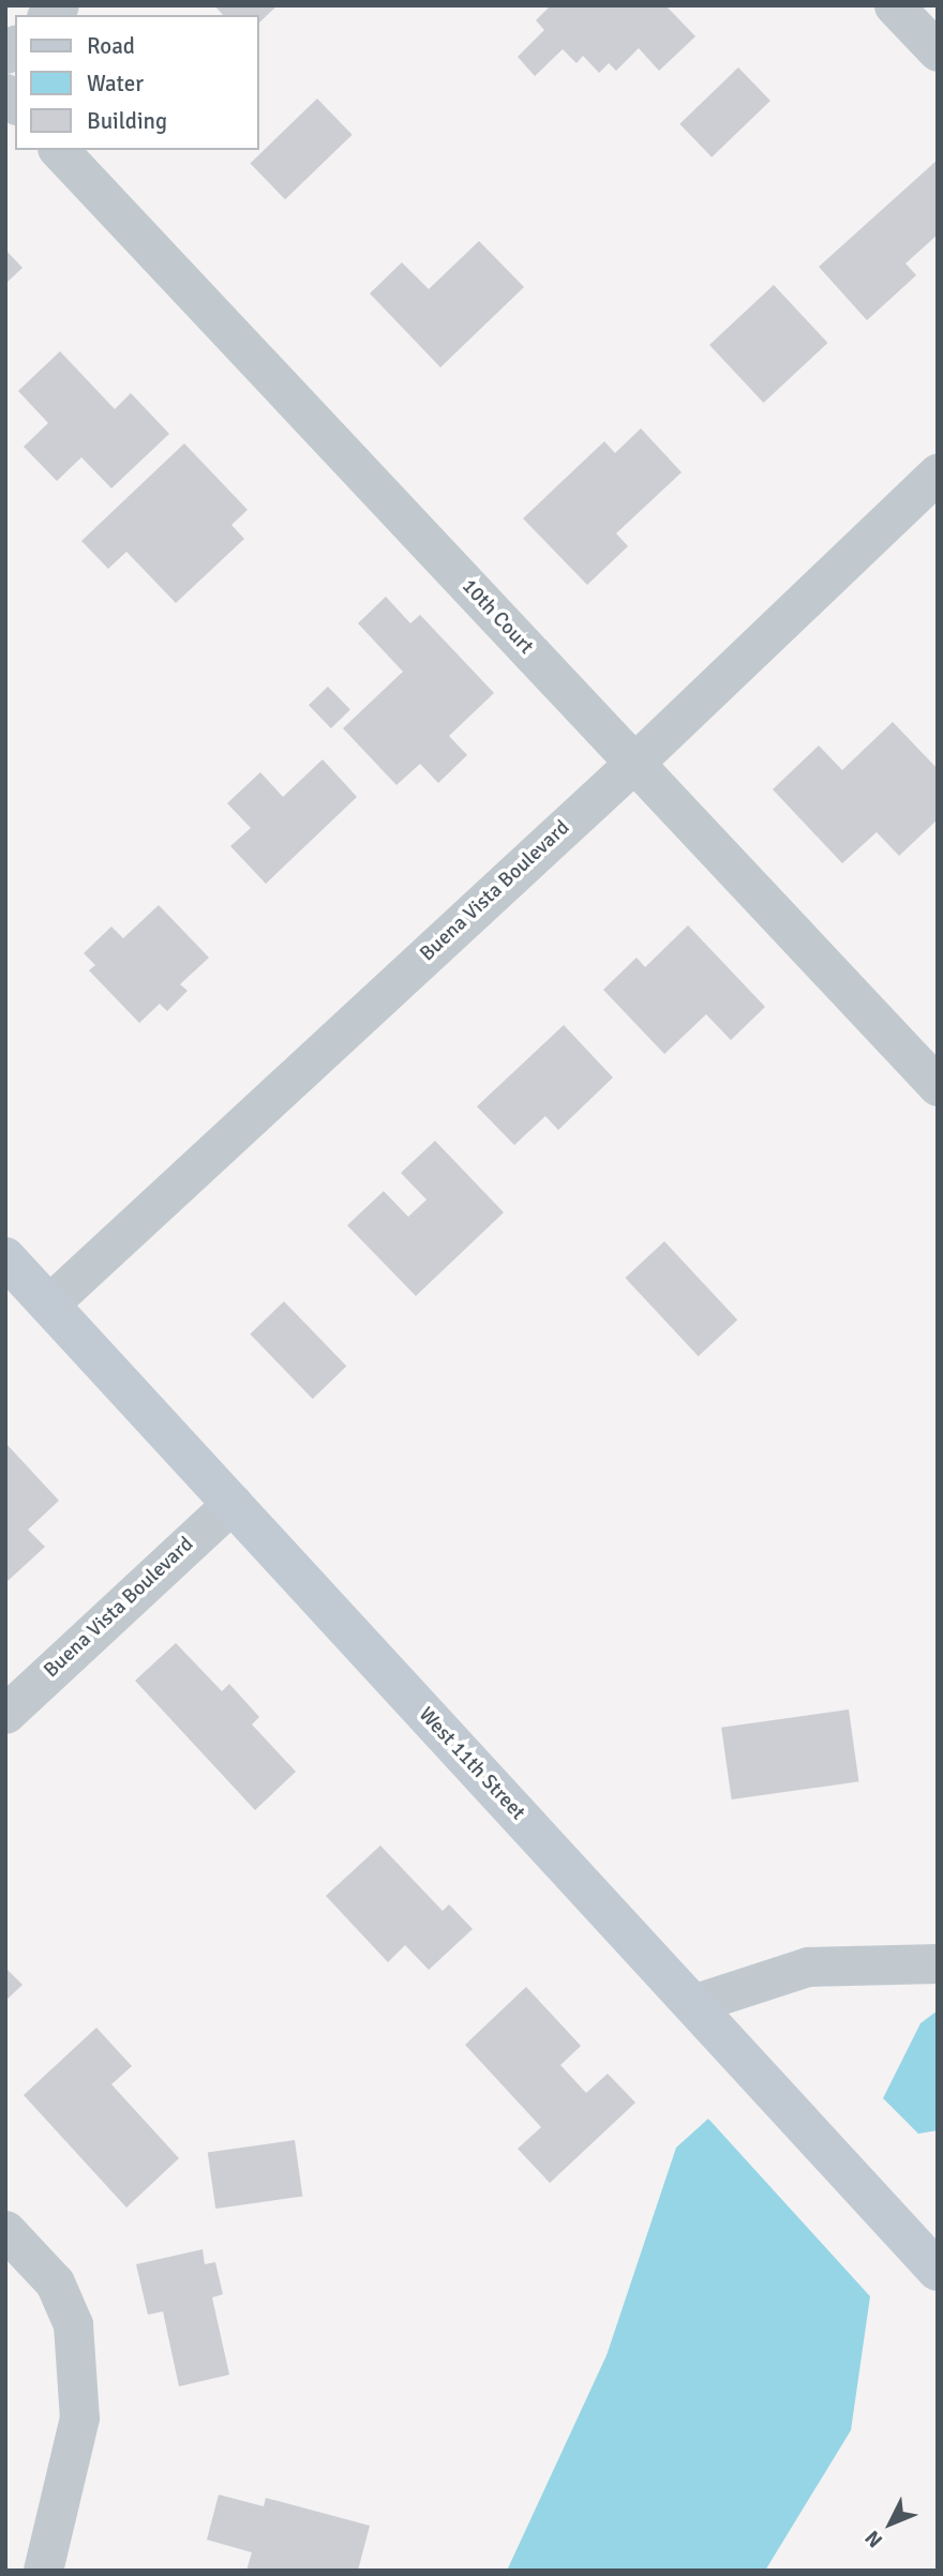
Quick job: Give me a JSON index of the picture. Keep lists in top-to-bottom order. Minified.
{"streets":{"main road":["West 11th Street"],"street":["10th Court","Buena Vista Boulevard"]},"crossings":[["10th Court","Buena Vista Boulevard"],["Buena Vista Boulevard","West 11th Street"]],"legend":["Road","Water","Building"],"north":"bottom left"}
